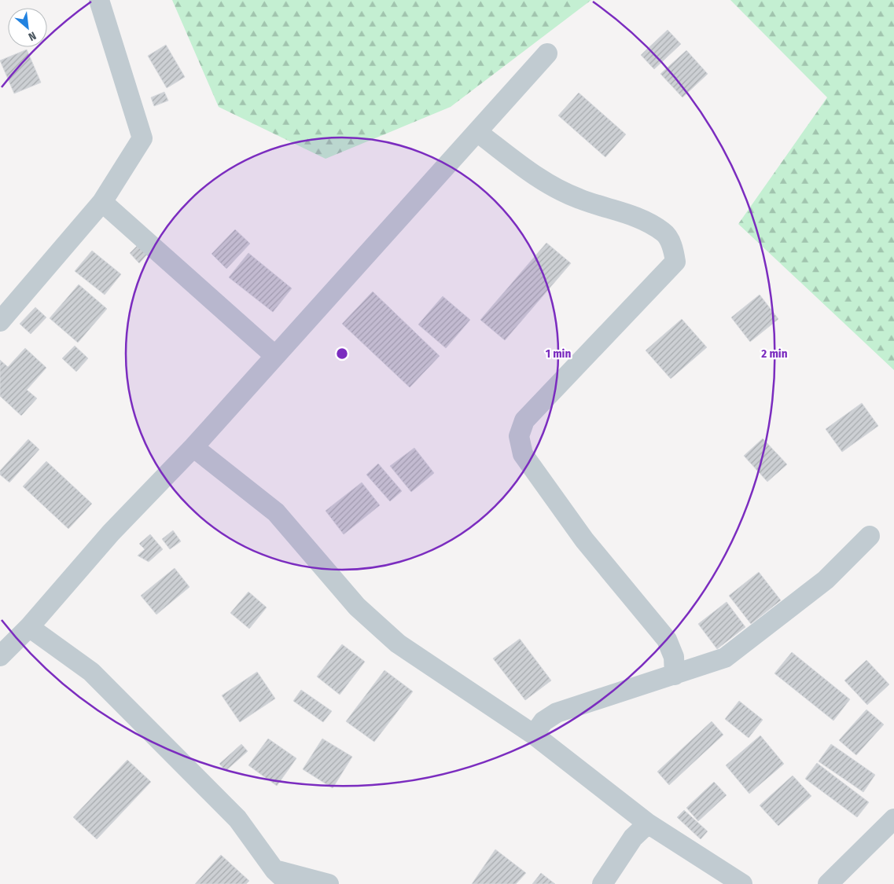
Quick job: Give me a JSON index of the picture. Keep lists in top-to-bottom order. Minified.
{"north":"bottom right","rings":["1 min","2 min"]}
